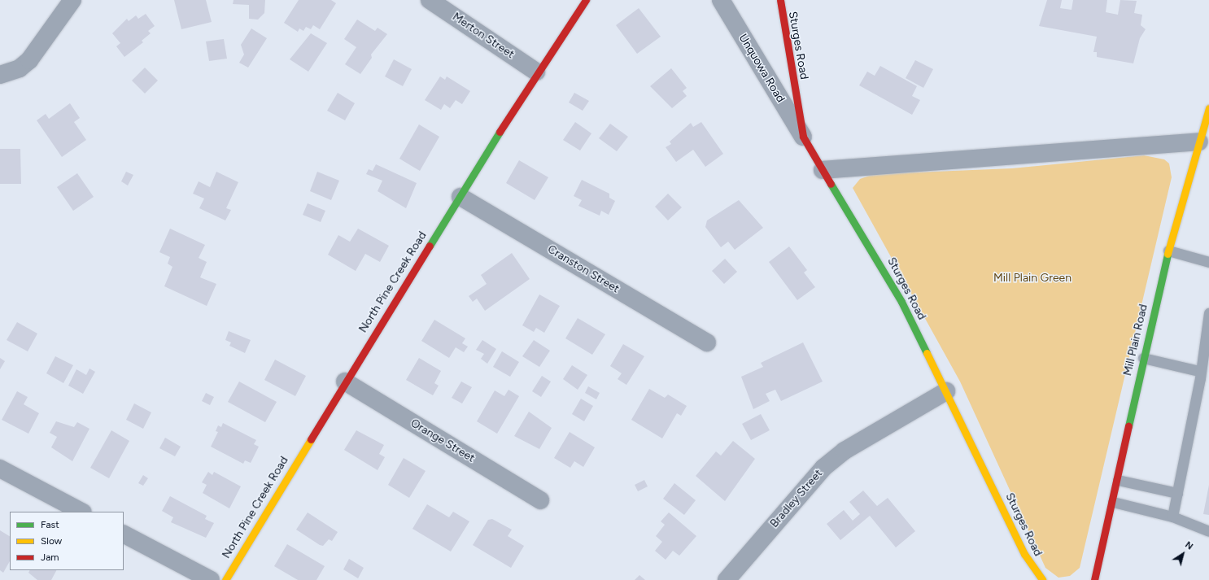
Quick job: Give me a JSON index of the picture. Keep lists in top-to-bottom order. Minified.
{"streets":{"main road":["Sturges Road","North Pine Creek Road","Mill Plain Road"],"street":["Merton Street","Unquowa Road","Cranston Street","Orange Street","Bradley Street"]},"crossings":[["Merton Street","North Pine Creek Road"],["Sturges Road","Unquowa Road"],["Sturges Road","Bradley Street"],["Cranston Street","North Pine Creek Road"],["North Pine Creek Road","Orange Street"]],"parks":["Mill Plain Green"],"legend":["Fast","Slow","Jam"],"north":"top right"}
